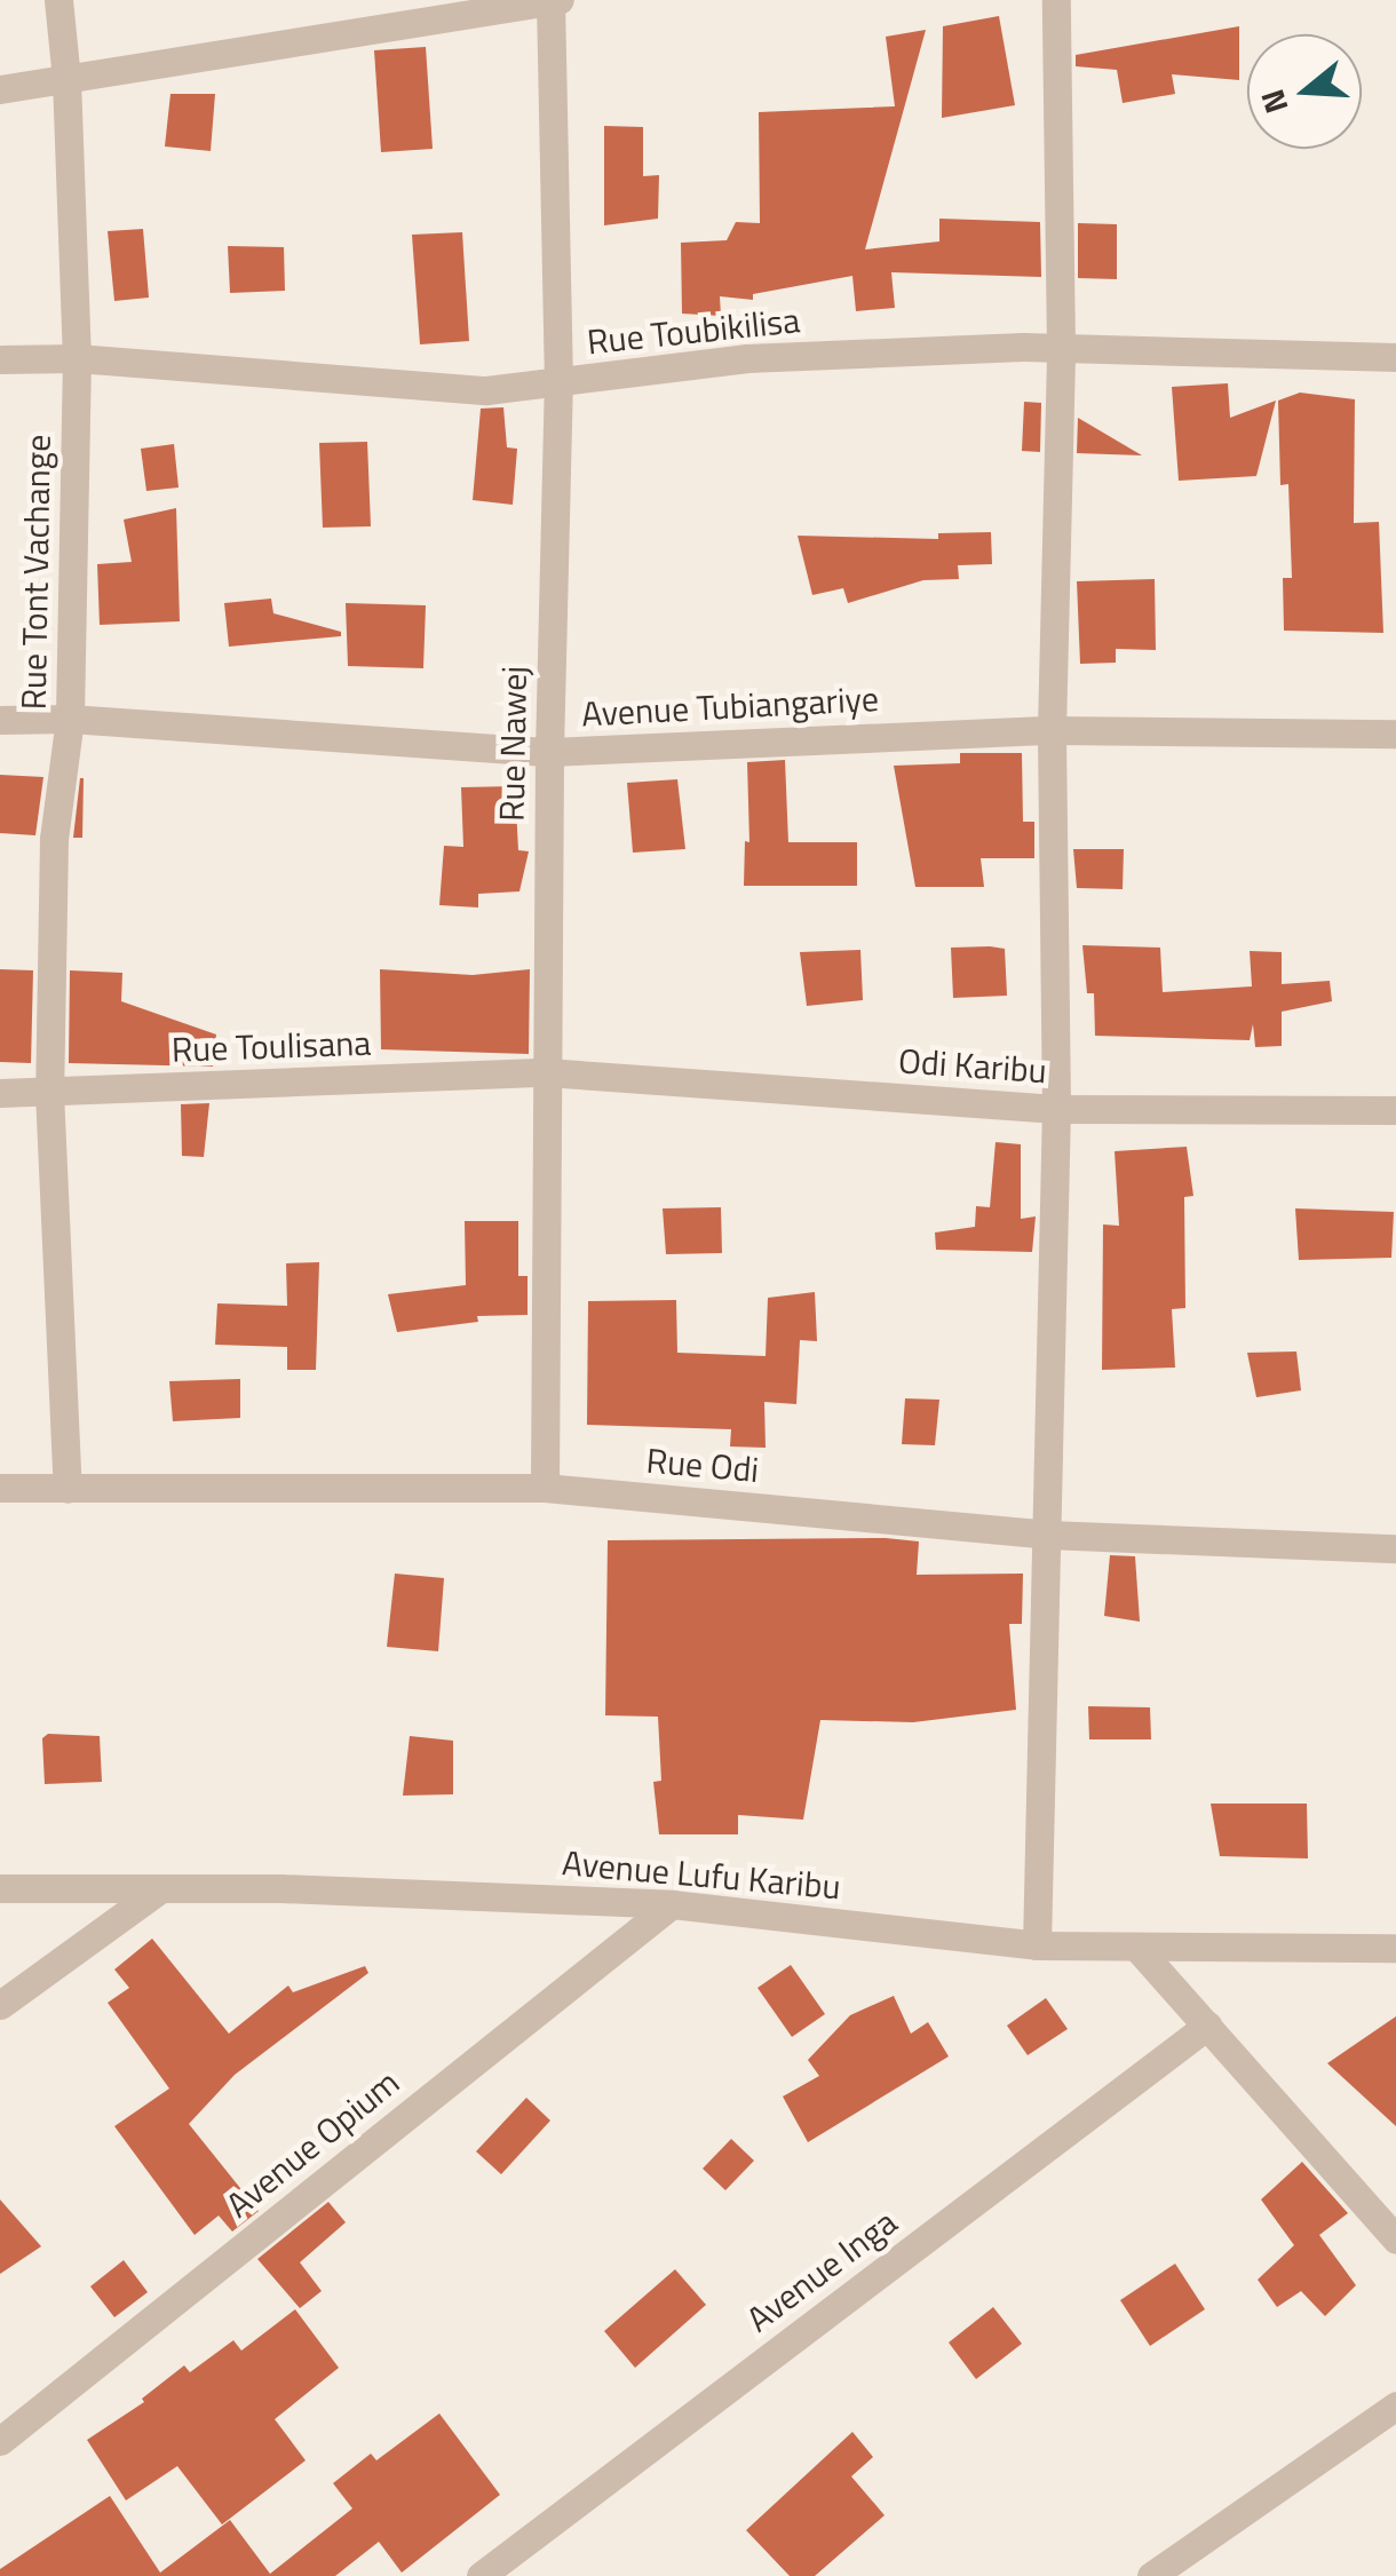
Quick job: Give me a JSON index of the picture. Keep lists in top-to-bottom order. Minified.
{"streets":{"street":["Rue Toubikilisa","Rue Tont Vachange","Avenue Tubiangariye","Rue Nawej","Rue Toulisana","Odi Karibu","Rue Odi","Avenue Lufu Karibu","Avenue Opium","Avenue Inga"]},"crossings":[["Rue Toubikilisa","Rue Tont Vachange"],["Rue Toubikilisa","Rue Nawej"],["Rue Tont Vachange","Avenue Tubiangariye"],["Rue Tont Vachange","Rue Toulisana"],["Rue Tont Vachange","Rue Odi"],["Avenue Tubiangariye","Rue Nawej"],["Rue Nawej","Rue Toulisana"],["Rue Nawej","Odi Karibu"],["Rue Nawej","Rue Odi"],["Rue Toulisana","Odi Karibu"],["Avenue Lufu Karibu","Avenue Opium"]],"north":"left"}
